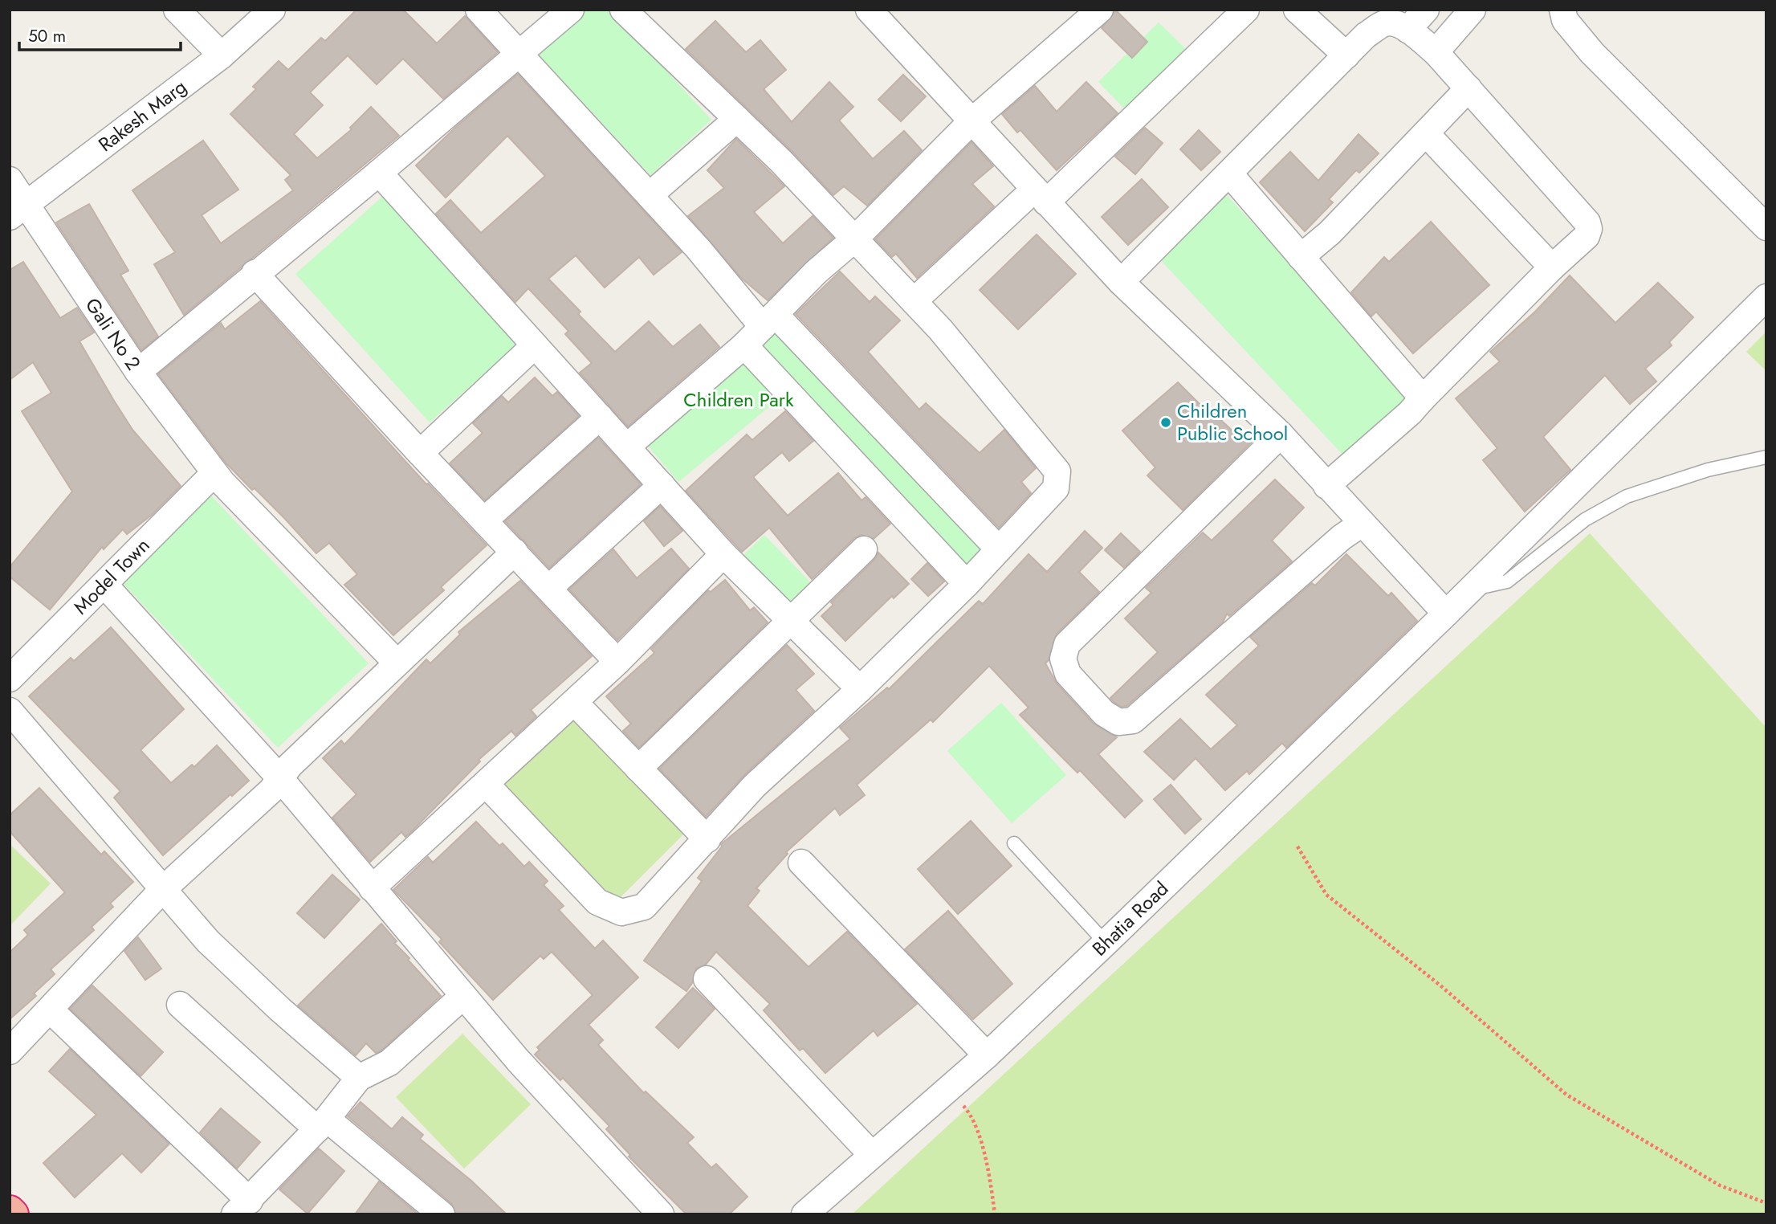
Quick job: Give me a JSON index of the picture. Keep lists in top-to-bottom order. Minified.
{"streets":{"street":["Rakesh Marg","Gali No 2","Model Town","Bhatia Road"]},"crossings":[["Rakesh Marg","Gali No 2"],["Gali No 2","Model Town"]],"parks":["Children Park"],"places":["Children Public School"],"scale_bar":"50 m"}
